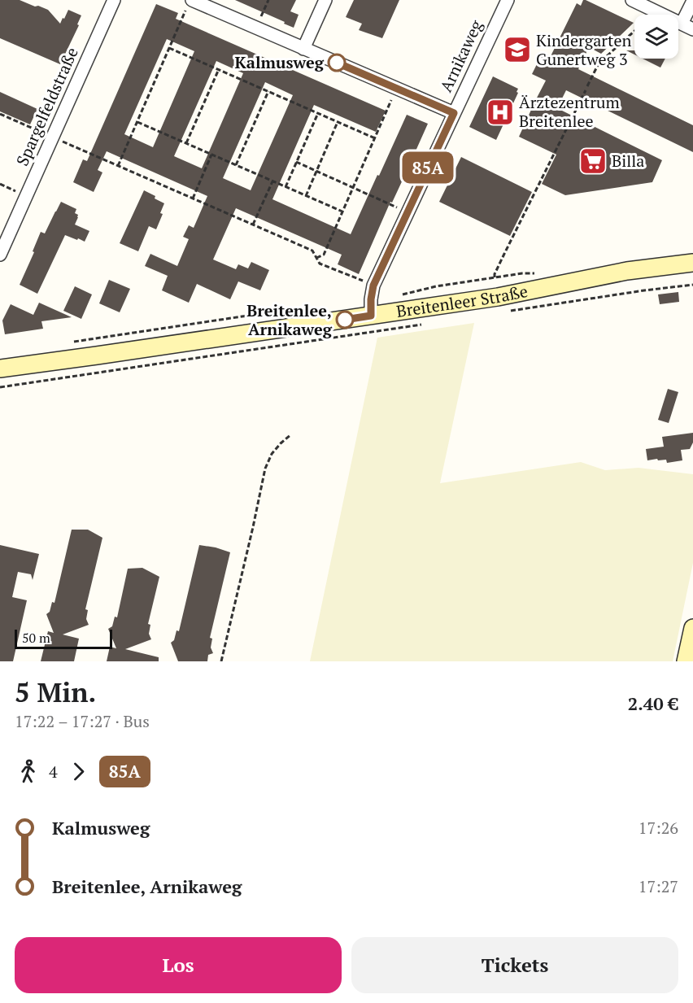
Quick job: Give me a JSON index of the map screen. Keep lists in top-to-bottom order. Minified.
{"streets":{"main road":["Breitenleer Straße"],"street":["Arnikaweg","Spargelfeldstraße"]},"crossings":[["Arnikaweg","Breitenleer Straße"]],"places":{"school or university":["Kindergarten Gunertweg 3"],"other":["Kalmusweg","Breitenlee, Arnikaweg"],"hospital":["Ärztezentrum Breitenlee"],"supermarket":["Billa"]},"lines":["bus line 85A"],"scale_bar":"50 m","page":{"on_map":"85A","scale":"50 m","heading":["5 Min.","17:22 – 17:27 · Bus","2.40 €"],"legs":["4","85A"],"list":[{"name":"Kalmusweg","value":"17:26"},{"name":"Breitenlee, Arnikaweg","value":"17:27"}],"buttons":["Los","Tickets"]}}
